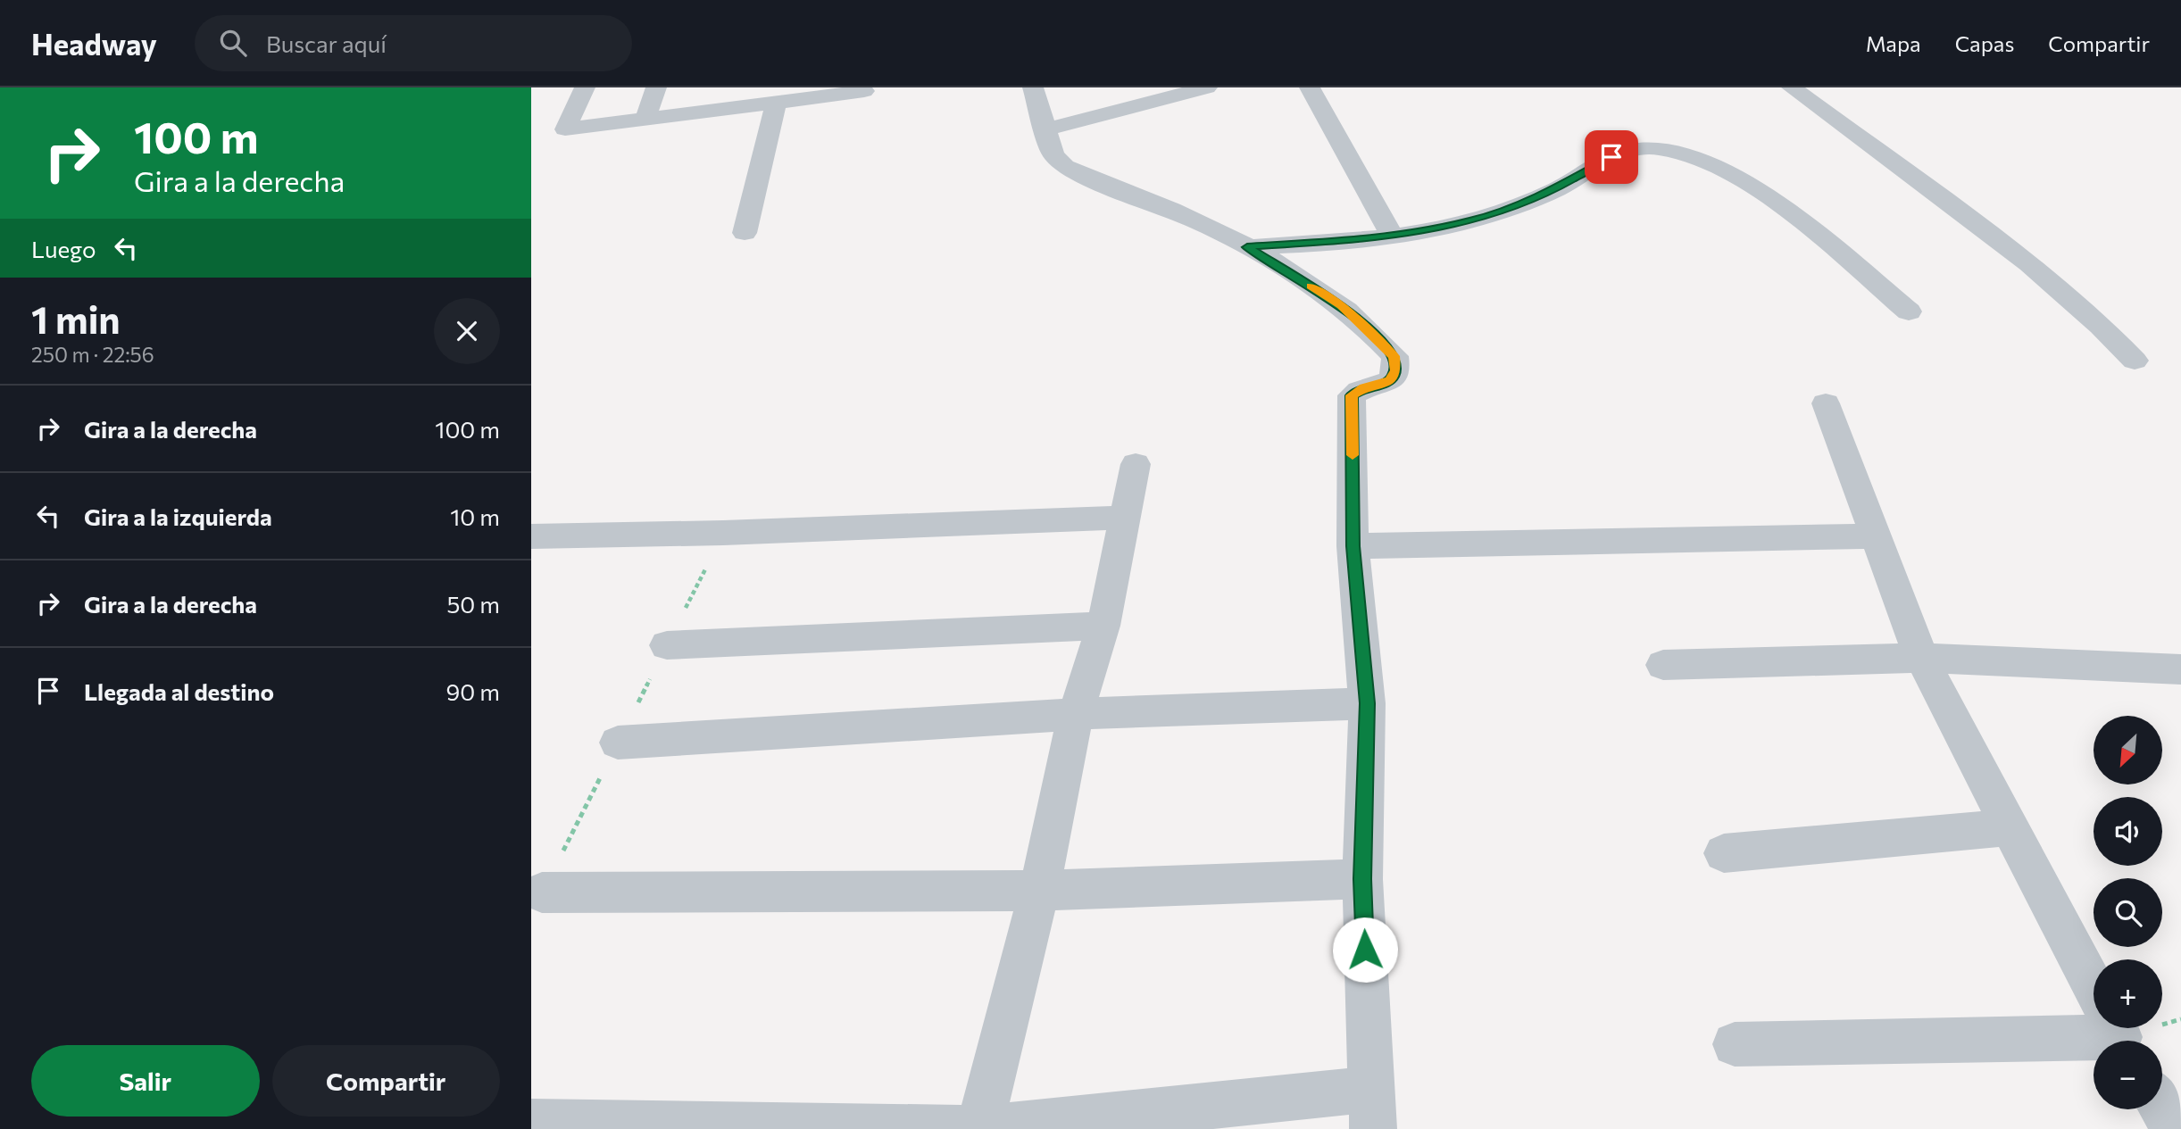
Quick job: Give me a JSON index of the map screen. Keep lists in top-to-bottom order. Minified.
{"north":"bottom left","page":{"header":"Headway","search":"Buscar aquí","nav":["Mapa","Capas","Compartir"],"turn":["100 m","Gira a la derecha"],"then":"Luego","heading":["1 min","250 m · 22:56"],"list":[{"name":"Gira a la derecha","value":"100 m"},{"name":"Gira a la izquierda","value":"10 m"},{"name":"Gira a la derecha","value":"50 m"},{"name":"Llegada al destino","value":"90 m"}],"map_buttons":["+","−"],"buttons":["Salir","Compartir"]}}
